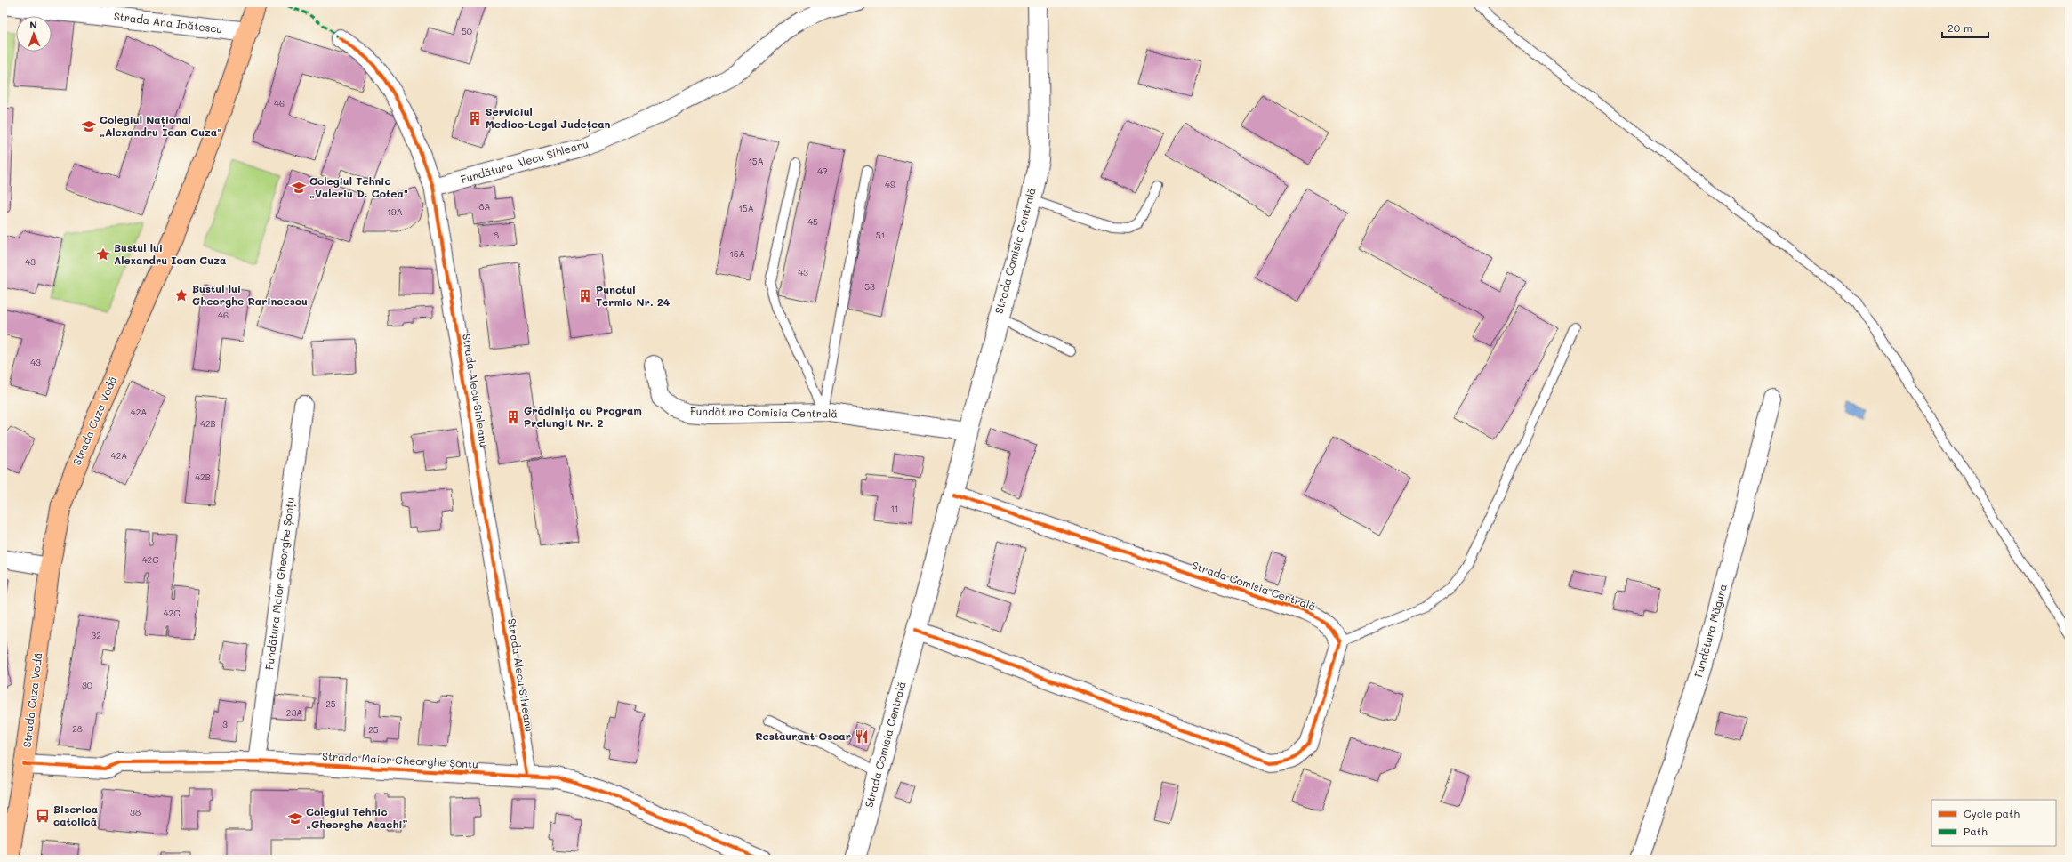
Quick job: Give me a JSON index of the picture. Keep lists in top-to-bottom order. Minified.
{"streets":{"main road":["Strada Cuza Vodă"],"street":["Strada Ana Ipătescu","Fundătura Alecu Sihleanu","Strada Comisia Centrală","Strada Alecu Sihleanu","Fundătura Comisia Centrală","Fundătura Maior Gheorghe Șonțu","Fundătura Măgura","Strada Maior Gheorghe Șonțu"]},"crossings":[["Strada Ana Ipătescu","Strada Cuza Vodă"],["Fundătura Alecu Sihleanu","Strada Alecu Sihleanu"],["Strada Comisia Centrală","Fundătura Comisia Centrală"],["Strada Alecu Sihleanu","Strada Maior Gheorghe Șonțu"],["Strada Cuza Vodă","Strada Maior Gheorghe Șonțu"],["Fundătura Maior Gheorghe Șonțu","Strada Maior Gheorghe Șonțu"]],"places":{"building":["Serviciul Medico-Legal Județean","Punctul Termic Nr. 24","Grădinița cu Program Prelungit Nr. 2"],"school or university":["Colegiul Național „Alexandru Ioan Cuza\"","Colegiul Tehnic „Valeriu D. Cotea\"","Colegiul Tehnic „Gheorghe Asachi”"],"place":["Bustul lui Alexandru Ioan Cuza","Bustul lui Gheorghe Rarincescu"],"restaurant":["Restaurant Oscar"],"bus stop":["Biserica catolică"]},"house_numbers":["50","46","15A","47","49","8A","15A","19A","45","8","51","15A","43","43","53","46","43","42A","42B","42A","42B","11","42C","42C","32","30","25","23A","3","28","25","38"],"legend":["Cycle path","Path"],"scale_bar":"20 m","north":"top"}
